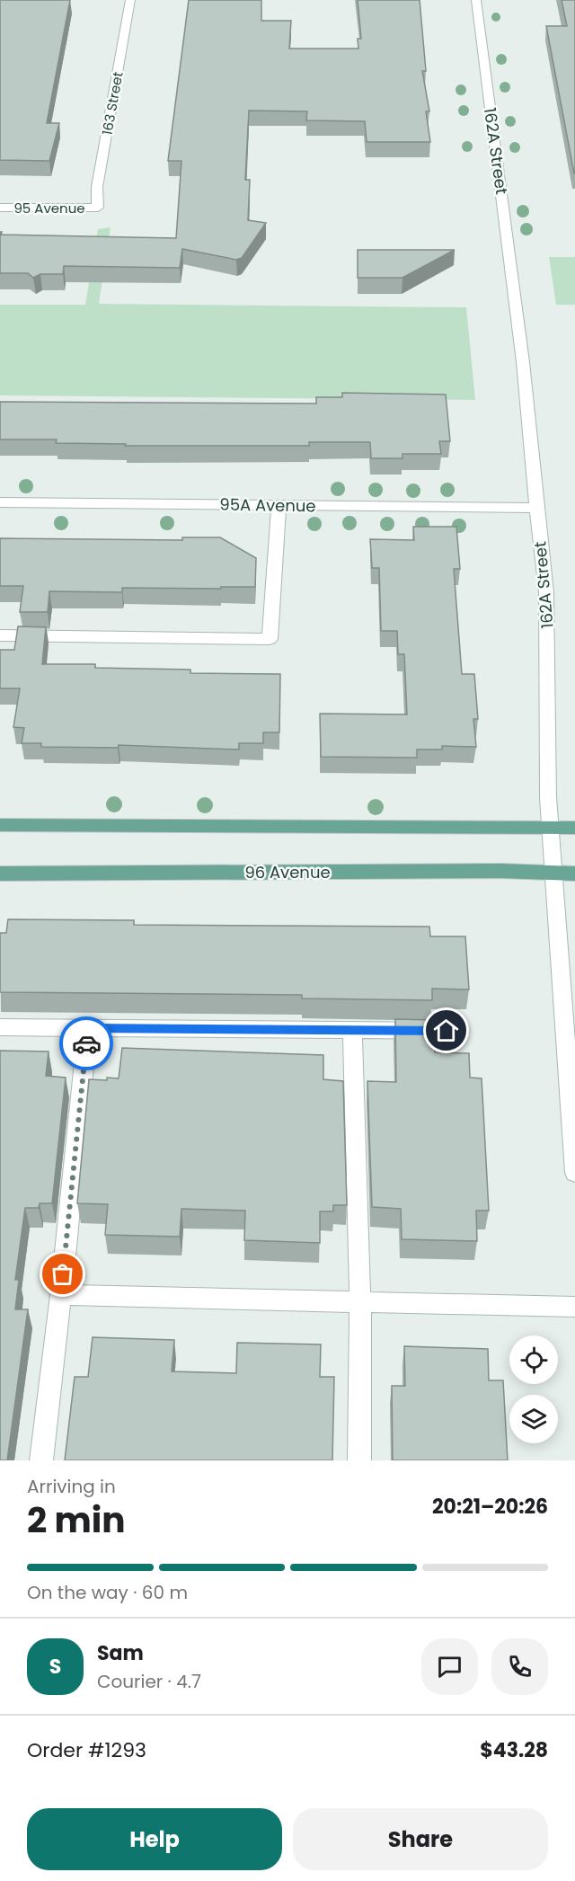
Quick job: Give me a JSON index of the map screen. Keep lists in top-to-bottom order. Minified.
{"streets":{"main road":["96 Avenue"],"street":["163 Street","162A Street","95 Avenue","95A Avenue"]},"crossings":[["163 Street","95 Avenue"],["162A Street","95A Avenue"],["162A Street","96 Avenue"]],"page":{"heading":["2 min","Arriving in","20:21–20:26"],"panel":["Sam","Courier · 4.7","Order #1293","$43.28"],"bar":"On the way · 60 m","round":"S","buttons":["Help","Share"]}}
